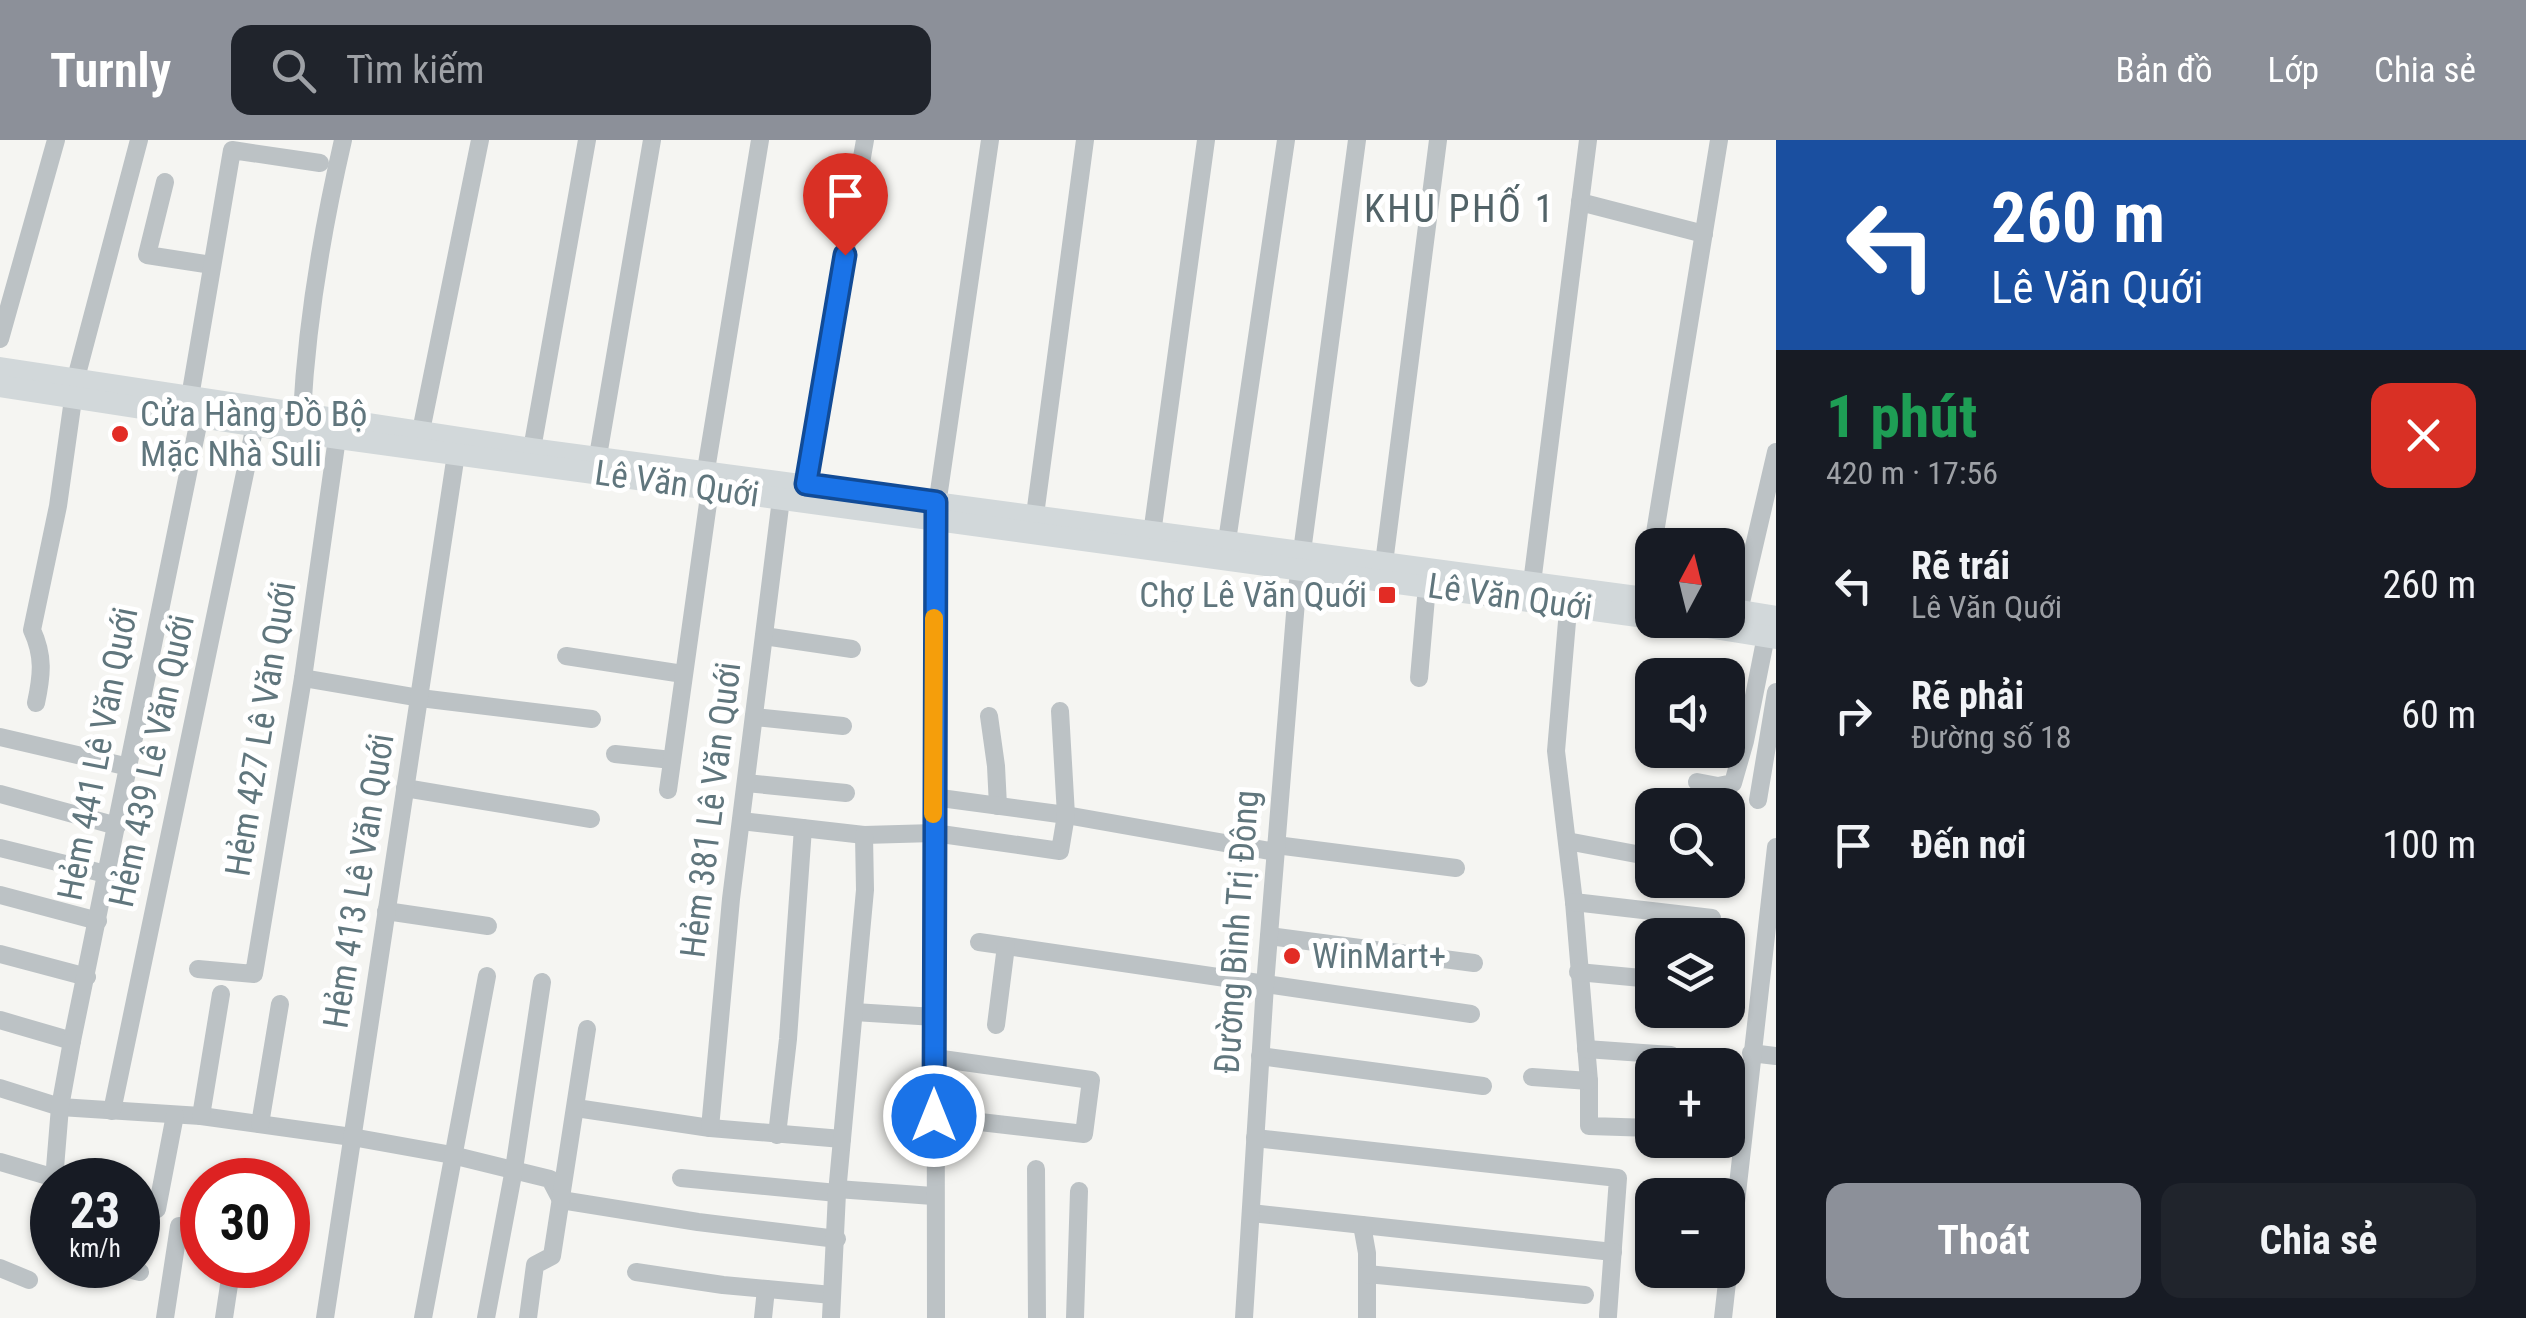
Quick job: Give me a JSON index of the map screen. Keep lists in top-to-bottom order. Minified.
{"streets":{"main road":["Lê Văn Quới"],"street":["Hẻm 427 Lê Văn Quới","Hẻm 441 Lê Văn Quới","Hẻm 439 Lê Văn Quới","Hẻm 381 Lê Văn Quới","Hẻm 413 Lê Văn Quới","Đường Bình Trị Đông"]},"crossings":[["Lê Văn Quới","Hẻm 427 Lê Văn Quới"],["Lê Văn Quới","Hẻm 441 Lê Văn Quới"],["Lê Văn Quới","Hẻm 439 Lê Văn Quới"],["Lê Văn Quới","Hẻm 381 Lê Văn Quới"],["Lê Văn Quới","Hẻm 413 Lê Văn Quới"],["Lê Văn Quới","Đường Bình Trị Đông"]],"districts":["KHU PHỐ 1"],"places":{"other":["Cửa Hàng Đồ Bộ Mặc Nhà Suli","WinMart+"],"transit":["Chợ Lê Văn Quới"]},"north":"top","page":{"header":"Turnly","search":"Tìm kiếm","nav":["Bản đồ","Lớp","Chia sẻ"],"turn":["260 m","Lê Văn Quới"],"heading":["1 phút","420 m · 17:56"],"list":[{"name":"Rẽ trái","note":"Lê Văn Quới","value":"260 m"},{"name":"Rẽ phải","note":"Đường số 18","value":"60 m"},{"name":"Đến nơi","value":"100 m"}],"map_buttons":["+","−"],"speed":"23 km/h","limit":"30","buttons":["Thoát","Chia sẻ"]}}
